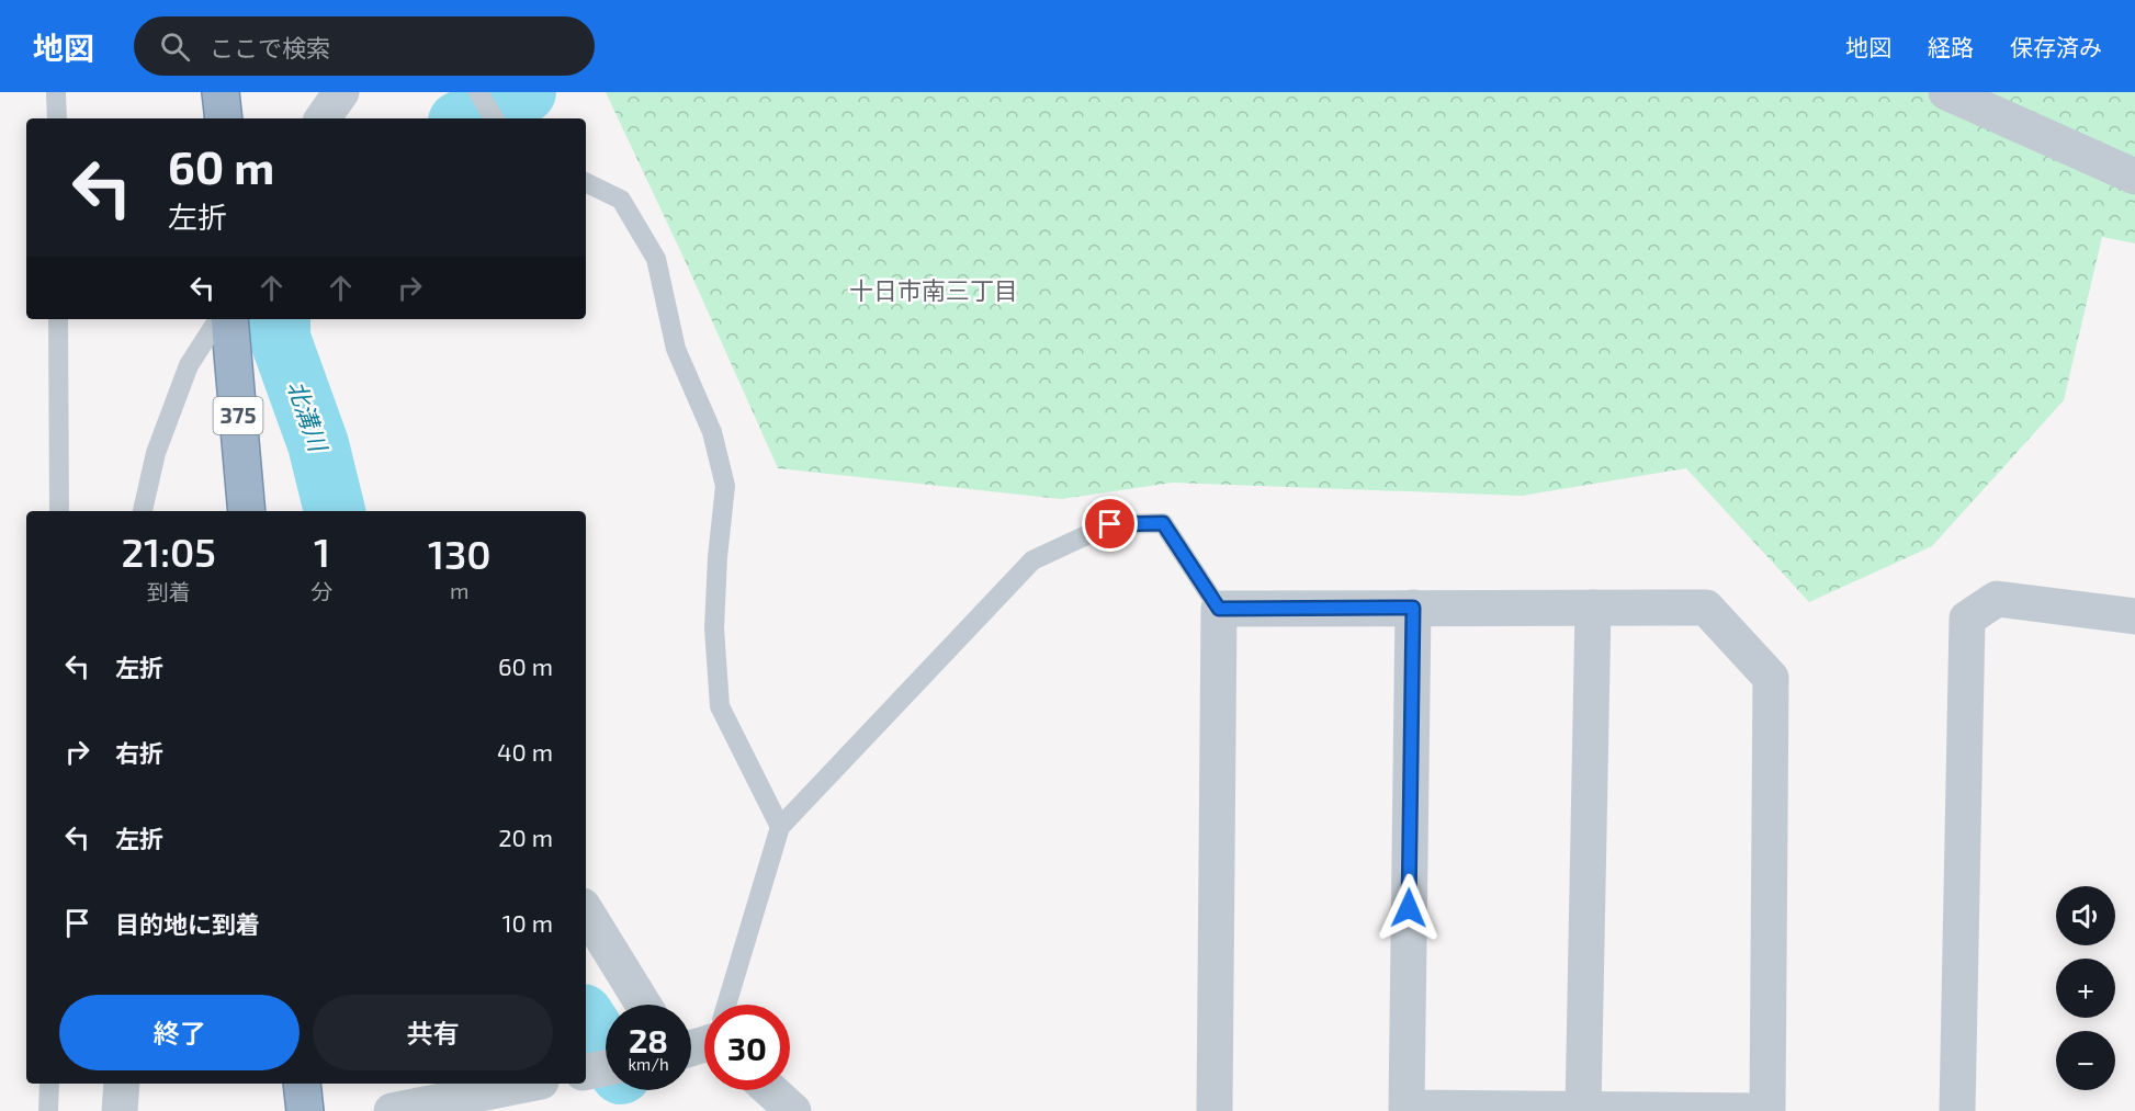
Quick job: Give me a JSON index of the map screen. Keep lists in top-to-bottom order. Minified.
{"streets":{"highway":["375"]},"districts":["十日市南三丁目"],"water":["北溝川"],"page":{"header":"地図","search":"ここで検索","nav":["地図","経路","保存済み"],"turn":["60 m","左折"],"eta":["21:05","到着","1","分","130","m"],"list":[{"name":"左折","value":"60 m"},{"name":"右折","value":"40 m"},{"name":"左折","value":"20 m"},{"name":"目的地に到着","value":"10 m"}],"map_buttons":["+","−"],"buttons":["終了","共有"],"speed":"28 km/h","limit":"30"}}
